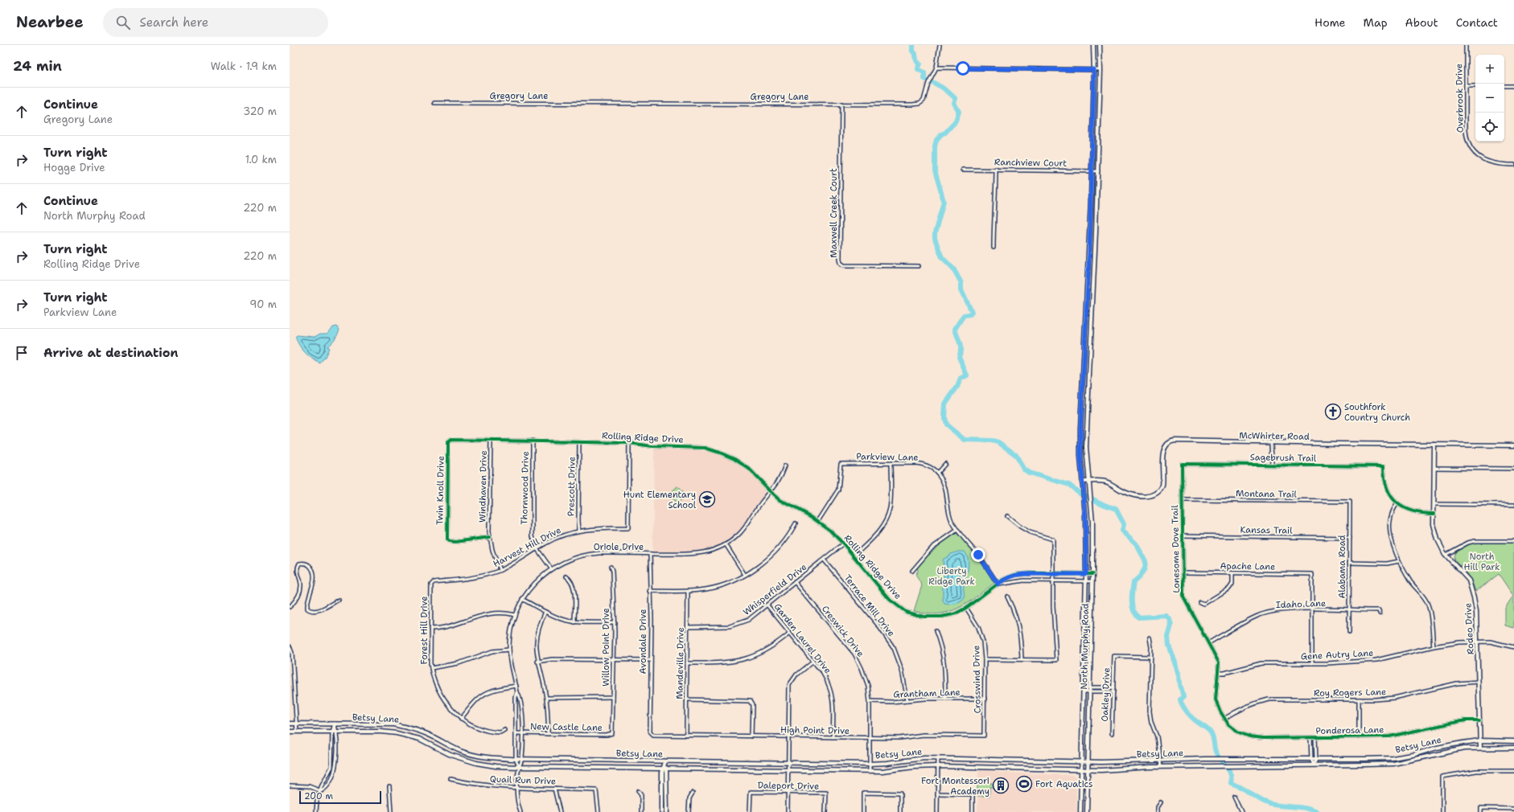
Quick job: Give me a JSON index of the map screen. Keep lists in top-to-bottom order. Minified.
{"streets":{"main road":["McWhirter Road","Rodeo Drive","North Murphy Road","Betsy Lane"],"street":["Gregory Lane","Overbrook Drive","Ranchview Court","Maxwell Creek Court","Rolling Ridge Drive","Parkview Lane","Sagebrush Trail","Windhaven Drive","Prescott Drive","Thornwood Drive","Twin Knoll Drive","Montana Trail","Kansas Trail","Harvest Hill Drive","Oriole Drive","Lonesome Dove Trail","Apache Lane","Alabama Road","Whisperfield Drive","Idaho Lane","Terrace Mill Drive","Forest Hill Drive","Creswick Drive","Garden Laurel Drive","Avondale Drive","Willow Point Drive","Gene Autry Lane","Mandeville Drive","Crosswind Drive","Roy Rogers Lane","Grantham Lane","Oakley Drive","New Castle Lane","High Point Drive","Ponderosa Lane","Quail Run Drive","Daleport Drive"]},"crossings":[["Gregory Lane","Maxwell Creek Court"],["Ranchview Court","North Murphy Road"],["McWhirter Road","Rodeo Drive"],["McWhirter Road","North Murphy Road"],["Rolling Ridge Drive","Parkview Lane"],["Rolling Ridge Drive","Windhaven Drive"],["Rolling Ridge Drive","Prescott Drive"],["Rolling Ridge Drive","Thornwood Drive"],["Rolling Ridge Drive","Twin Knoll Drive"],["Rolling Ridge Drive","Harvest Hill Drive"],["Rolling Ridge Drive","Oriole Drive"],["Rolling Ridge Drive","Whisperfield Drive"],["Rolling Ridge Drive","North Murphy Road"],["Rolling Ridge Drive","Crosswind Drive"],["Sagebrush Trail","Lonesome Dove Trail"],["Windhaven Drive","Twin Knoll Drive"],["Windhaven Drive","Harvest Hill Drive"],["Prescott Drive","Harvest Hill Drive"],["Thornwood Drive","Harvest Hill Drive"],["Thornwood Drive","Oriole Drive"],["Montana Trail","Lonesome Dove Trail"],["Montana Trail","Alabama Road"],["Kansas Trail","Lonesome Dove Trail"],["Kansas Trail","Alabama Road"],["Harvest Hill Drive","Forest Hill Drive"],["Oriole Drive","Avondale Drive"],["Oriole Drive","Betsy Lane"],["Oriole Drive","New Castle Lane"],["Oriole Drive","Quail Run Drive"],["Lonesome Dove Trail","Apache Lane"],["Lonesome Dove Trail","Idaho Lane"],["Lonesome Dove Trail","Gene Autry Lane"],["Lonesome Dove Trail","Roy Rogers Lane"],["Lonesome Dove Trail","Ponderosa Lane"],["Apache Lane","Idaho Lane"],["Alabama Road","Idaho Lane"],["Whisperfield Drive","Terrace Mill Drive"],["Whisperfield Drive","Creswick Drive"],["Whisperfield Drive","Garden Laurel Drive"],["Whisperfield Drive","Mandeville Drive"],["Terrace Mill Drive","Grantham Lane"],["Rodeo Drive","Gene Autry Lane"],["Rodeo Drive","Roy Rogers Lane"],["Rodeo Drive","Betsy Lane"],["Rodeo Drive","Ponderosa Lane"],["Creswick Drive","Grantham Lane"],["Creswick Drive","Betsy Lane"],["Creswick Drive","High Point Drive"],["Garden Laurel Drive","High Point Drive"],["Avondale Drive","High Point Drive"],["North Murphy Road","Betsy Lane"],["Willow Point Drive","New Castle Lane"],["Mandeville Drive","High Point Drive"],["Crosswind Drive","Grantham Lane"],["Crosswind Drive","High Point Drive"],["Roy Rogers Lane","Ponderosa Lane"]],"parks":["North Hill Park","Liberty Ridge Park"],"places":{"church":["Southfork Country Church"],"school or university":["Hunt Elementary School"],"sports":["Fort Aquatics"],"building":["Fort Montessori Academy"]},"scale_bar":"200 m","page":{"header":"Nearbee","search":"Search here","nav":["Home","Map","About","Contact"],"heading":["24 min","Walk · 1.9 km"],"map_buttons":["+","−"],"list":[["Continue","Gregory Lane","320 m"],["Turn right","Hogge Drive","1.0 km"],["Continue","North Murphy Road","220 m"],["Turn right","Rolling Ridge Drive","220 m"],["Turn right","Parkview Lane","90 m"],"Arrive at destination"],"scale":"200 m"}}
